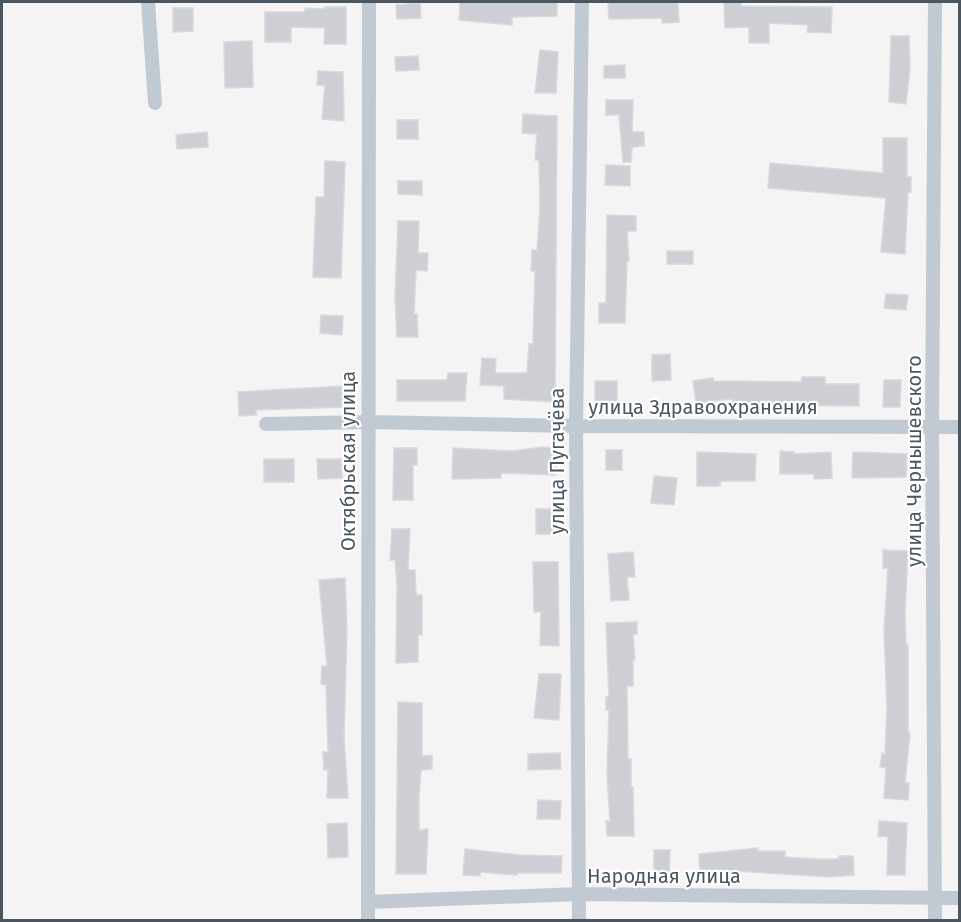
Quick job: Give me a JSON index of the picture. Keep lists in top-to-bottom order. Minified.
{"streets":{"street":["улица Здравоохранения","Октябрьская улица","улица Пугачёва","улица Чернышевского","Народная улица"]},"crossings":[["улица Здравоохранения","Октябрьская улица"],["улица Здравоохранения","улица Пугачёва"],["улица Здравоохранения","улица Чернышевского"],["Октябрьская улица","Народная улица"],["улица Пугачёва","Народная улица"],["улица Чернышевского","Народная улица"]]}
